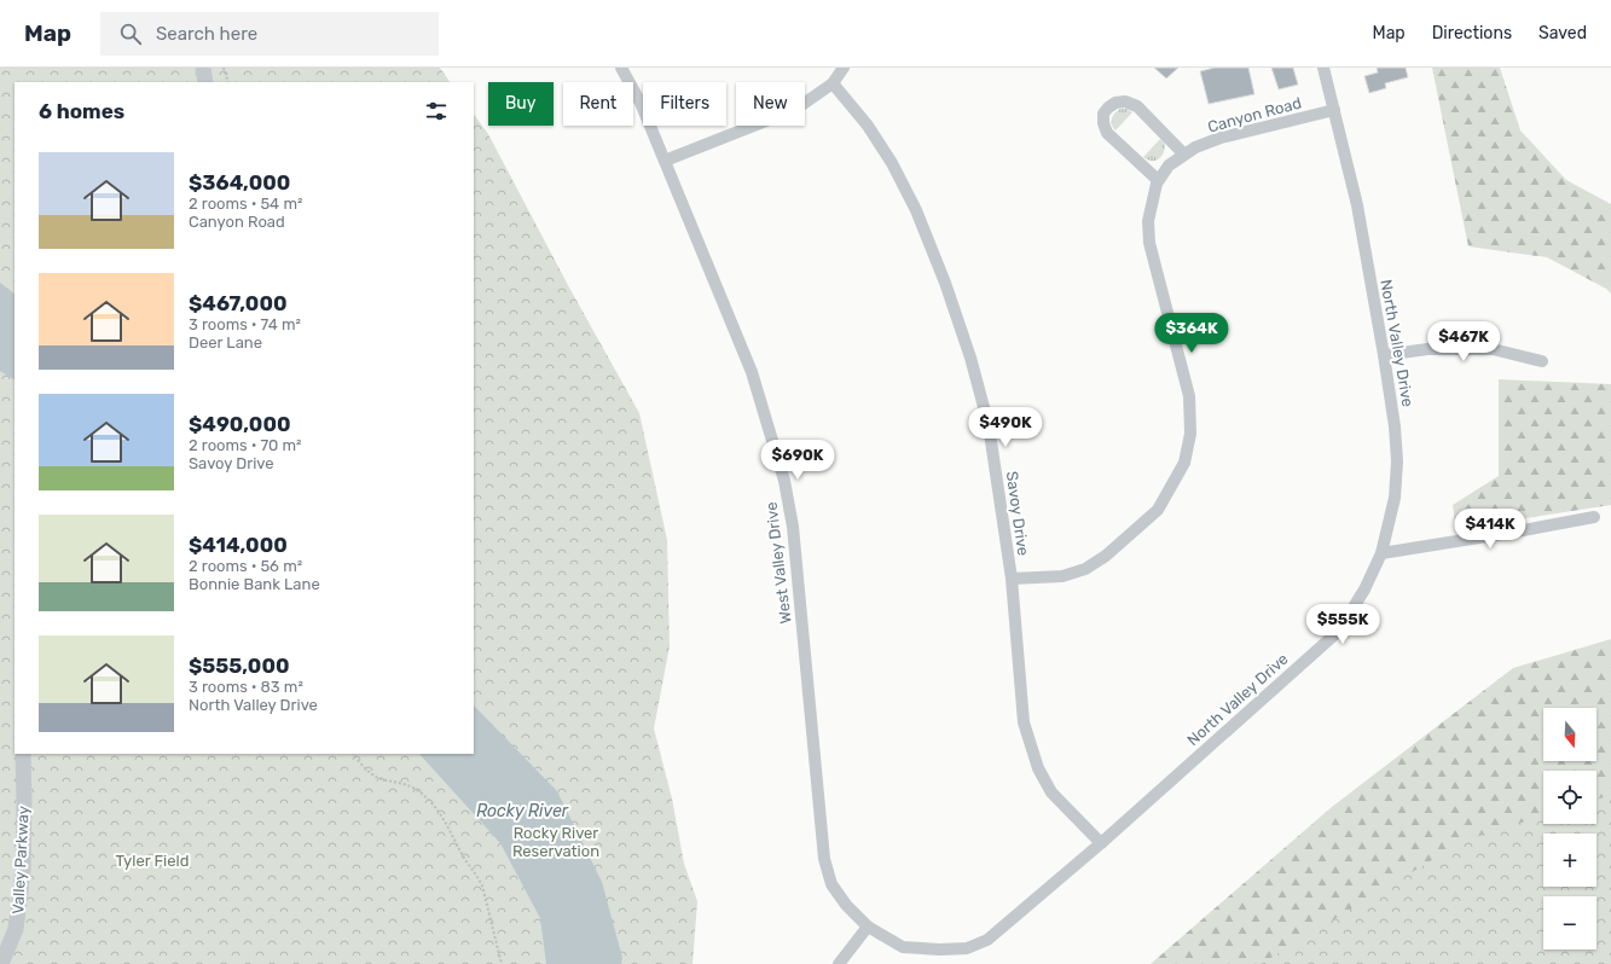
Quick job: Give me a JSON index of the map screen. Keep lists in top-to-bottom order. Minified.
{"streets":{"street":["Canyon Road","North Valley Drive","Savoy Drive","West Valley Drive","Valley Parkway"]},"crossings":[["Canyon Road","North Valley Drive"],["Canyon Road","Savoy Drive"],["North Valley Drive","Savoy Drive"],["North Valley Drive","West Valley Drive"]],"water":["Rocky River"],"parks":["Rocky River Reservation","Tyler Field"],"north":"bottom","page":{"header":"Map","search":"Search here","nav":["Map","Directions","Saved"],"chip":["Buy","Rent","Filters","New"],"heading":"6 homes","list":[{"name":"$364,000","note":"2 rooms · 54 m² · Canyon Road"},{"name":"$467,000","note":"3 rooms · 74 m² · Deer Lane"},{"name":"$490,000","note":"2 rooms · 70 m² · Savoy Drive"},{"name":"$414,000","note":"2 rooms · 56 m² · Bonnie Bank Lane"},{"name":"$555,000","note":"3 rooms · 83 m² · North Valley Drive"}],"price":["$364K","$467K","$490K","$690K","$414K","$555K"],"map_buttons":["+","−"]}}
